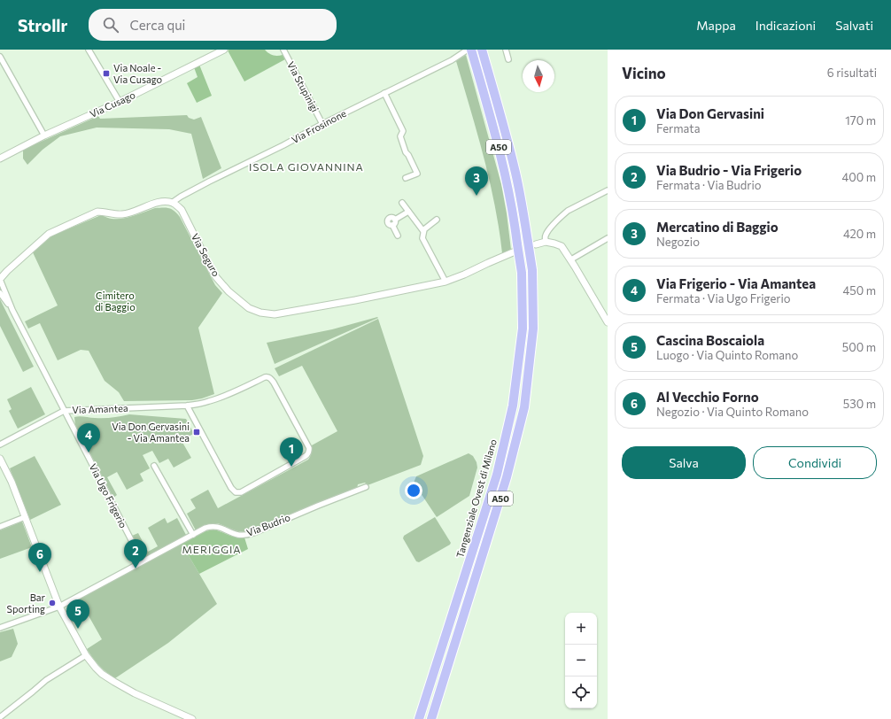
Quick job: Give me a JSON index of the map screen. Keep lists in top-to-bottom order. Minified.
{"streets":{"highway":["A50","Tangenziale Ovest di Milano"],"street":["Via Stupinigi","Via Cusago","Via Frosinone","Via Seguro","Via Amantea","Via Ugo Frigerio","Via Budrio"]},"crossings":[["Via Stupinigi","Via Frosinone"],["Via Frosinone","Via Seguro"],["Via Frosinone","Tangenziale Ovest di Milano"],["Via Seguro","Tangenziale Ovest di Milano"],["Via Amantea","Via Ugo Frigerio"],["Via Ugo Frigerio","Via Budrio"]],"districts":["ISOLA GIOVANNINA","MERIGGIA"],"parks":["Cimitero di Baggio"],"places":{"transit":["Via Noale - Via Cusago","Via Don Gervasini - Via Amantea"],"other":["Bar Sporting"]},"north":"bottom","page":{"header":"Strollr","search":"Cerca qui","nav":["Mappa","Indicazioni","Salvati"],"heading":["Vicino","6 risultati"],"list":[{"mark":"1","name":"Via Don Gervasini","note":"Fermata","value":"170 m"},{"mark":"2","name":"Via Budrio - Via Frigerio","note":"Fermata · Via Budrio","value":"400 m"},{"mark":"3","name":"Mercatino di Baggio","note":"Negozio","value":"420 m"},{"mark":"4","name":"Via Frigerio - Via Amantea","note":"Fermata · Via Ugo Frigerio","value":"450 m"},{"mark":"5","name":"Cascina Boscaiola","note":"Luogo · Via Quinto Romano","value":"500 m"},{"mark":"6","name":"Al Vecchio Forno","note":"Negozio · Via Quinto Romano","value":"530 m"}],"pins":["3","4","1","2","6","5"],"buttons":["Salva","Condividi"],"map_buttons":["+","−"]}}
